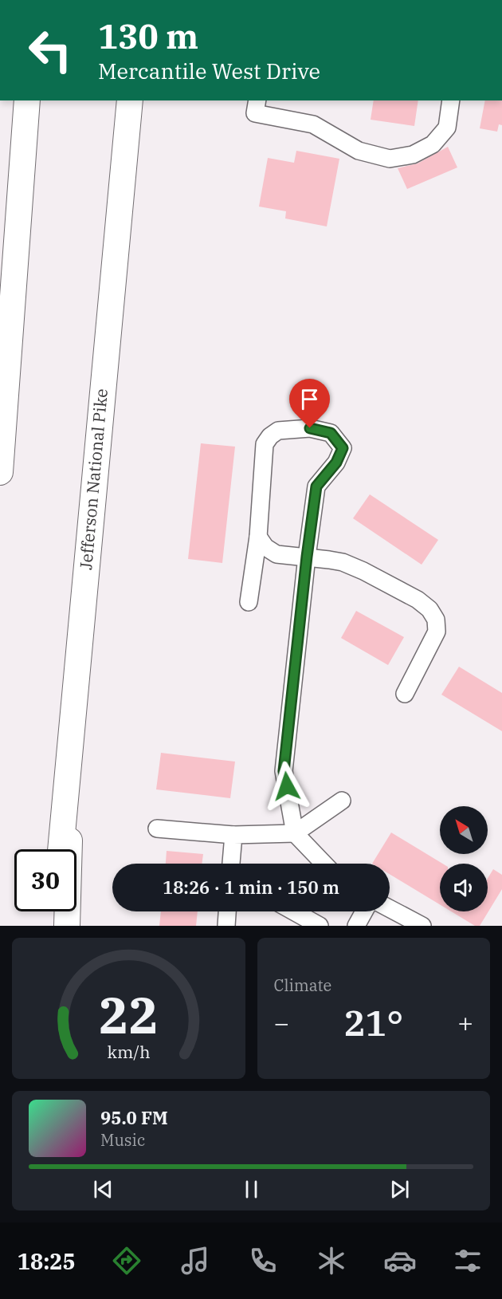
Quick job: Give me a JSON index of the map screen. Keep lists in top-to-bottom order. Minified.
{"streets":{"highway":["Jefferson National Pike"]},"north":"top left","page":{"turn":["130 m","Mercantile West Drive"],"limit":"30","trip":"18:26 · 1 min · 150 m","tile":"Climate","heat":["−","21°","+"],"song":["95.0 FM","Music"],"tabs":"18:25","gauge":["22","km/h"]}}
